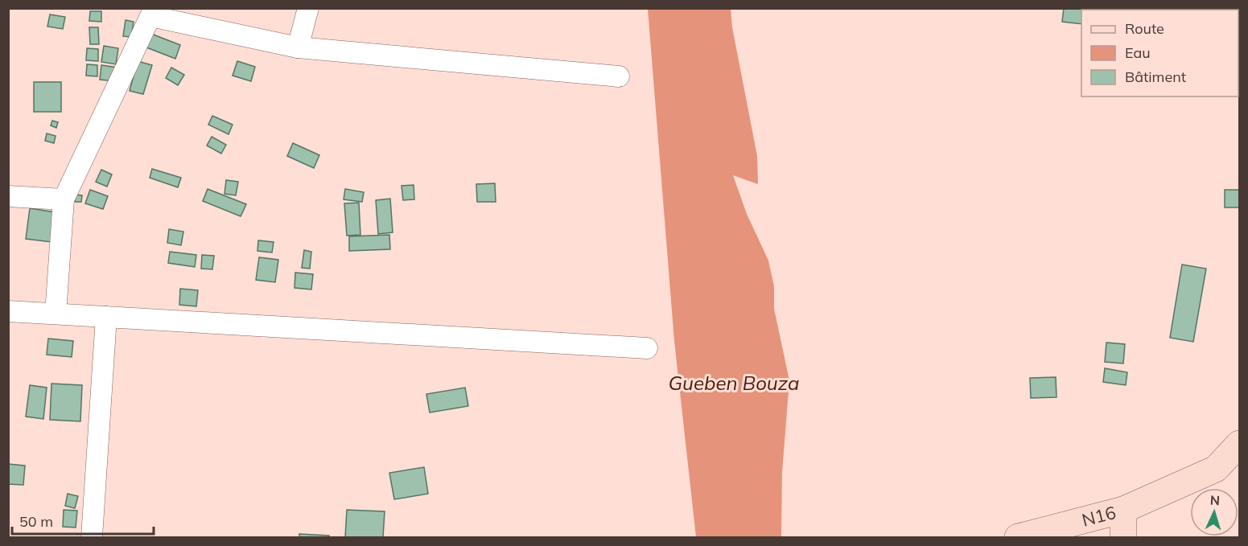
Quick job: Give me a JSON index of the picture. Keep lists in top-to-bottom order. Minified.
{"streets":{"street":["N16"]},"water":["Gueben Bouza"],"legend":["Route","Eau","Bâtiment"],"scale_bar":"50 m","north":"top"}
